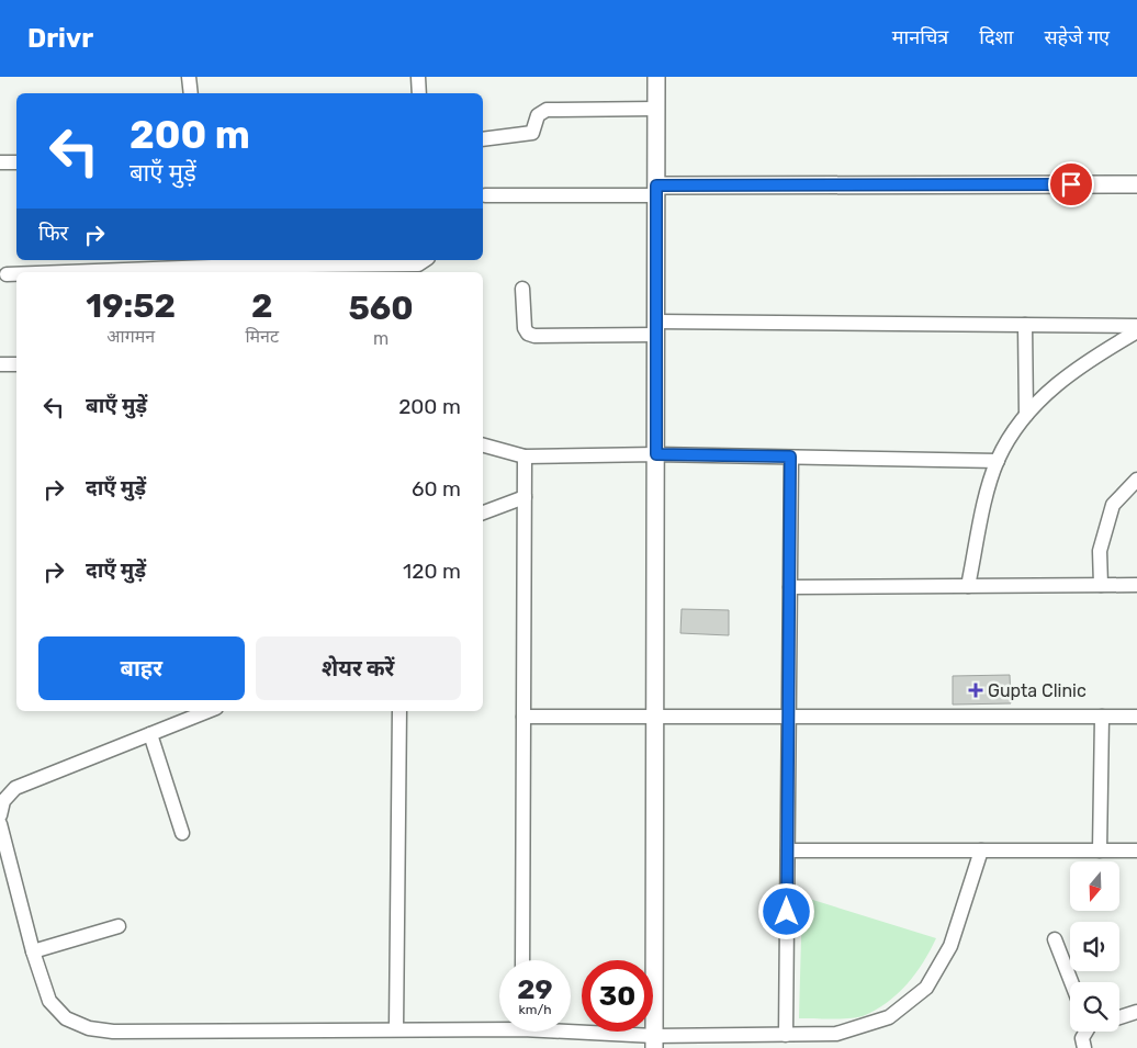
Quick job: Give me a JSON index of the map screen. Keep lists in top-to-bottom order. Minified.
{"places":{"health":["Gupta Clinic"]},"north":"bottom","page":{"header":"Drivr","nav":["मानचित्र","दिशा","सहेजे गए"],"turn":["200 m","बाएँ मुड़ें"],"then":"फिर","eta":["19:52","आगमन","2","मिनट","560","m"],"list":[{"name":"बाएँ मुड़ें","value":"200 m"},{"name":"दाएँ मुड़ें","value":"60 m"},{"name":"दाएँ मुड़ें","value":"120 m"}],"buttons":["बाहर","शेयर करें"],"speed":"29 km/h","limit":"30"}}
